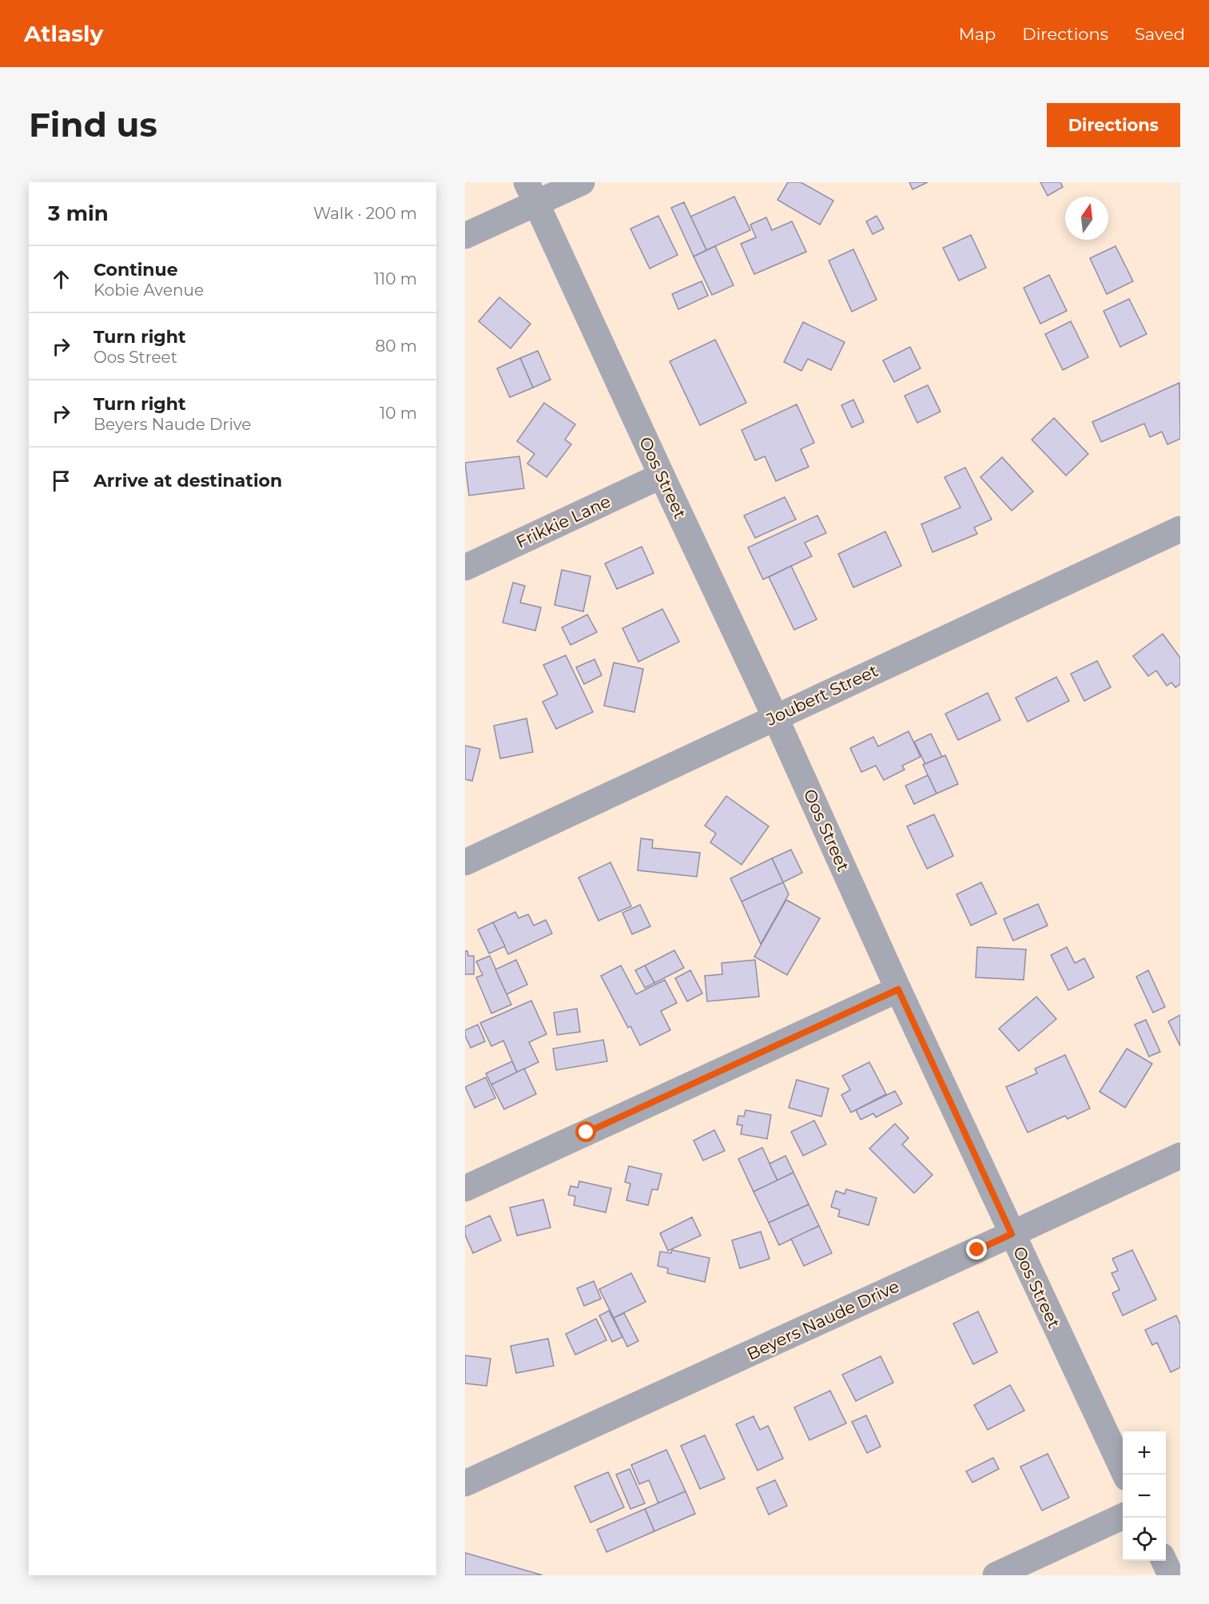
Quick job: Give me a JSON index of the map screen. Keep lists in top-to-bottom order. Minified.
{"streets":{"street":["Oos Street","Frikkie Lane","Joubert Street","Beyers Naude Drive"]},"crossings":[["Oos Street","Frikkie Lane"],["Oos Street","Joubert Street"],["Oos Street","Beyers Naude Drive"]],"north":"top","page":{"header":"Atlasly","nav":["Map","Directions","Saved"],"buttons":"Directions","title":"Find us","heading":["3 min","Walk · 200 m"],"list":[["Continue","Kobie Avenue","110 m"],["Turn right","Oos Street","80 m"],["Turn right","Beyers Naude Drive","10 m"],"Arrive at destination"],"map_buttons":["+","−"]}}
